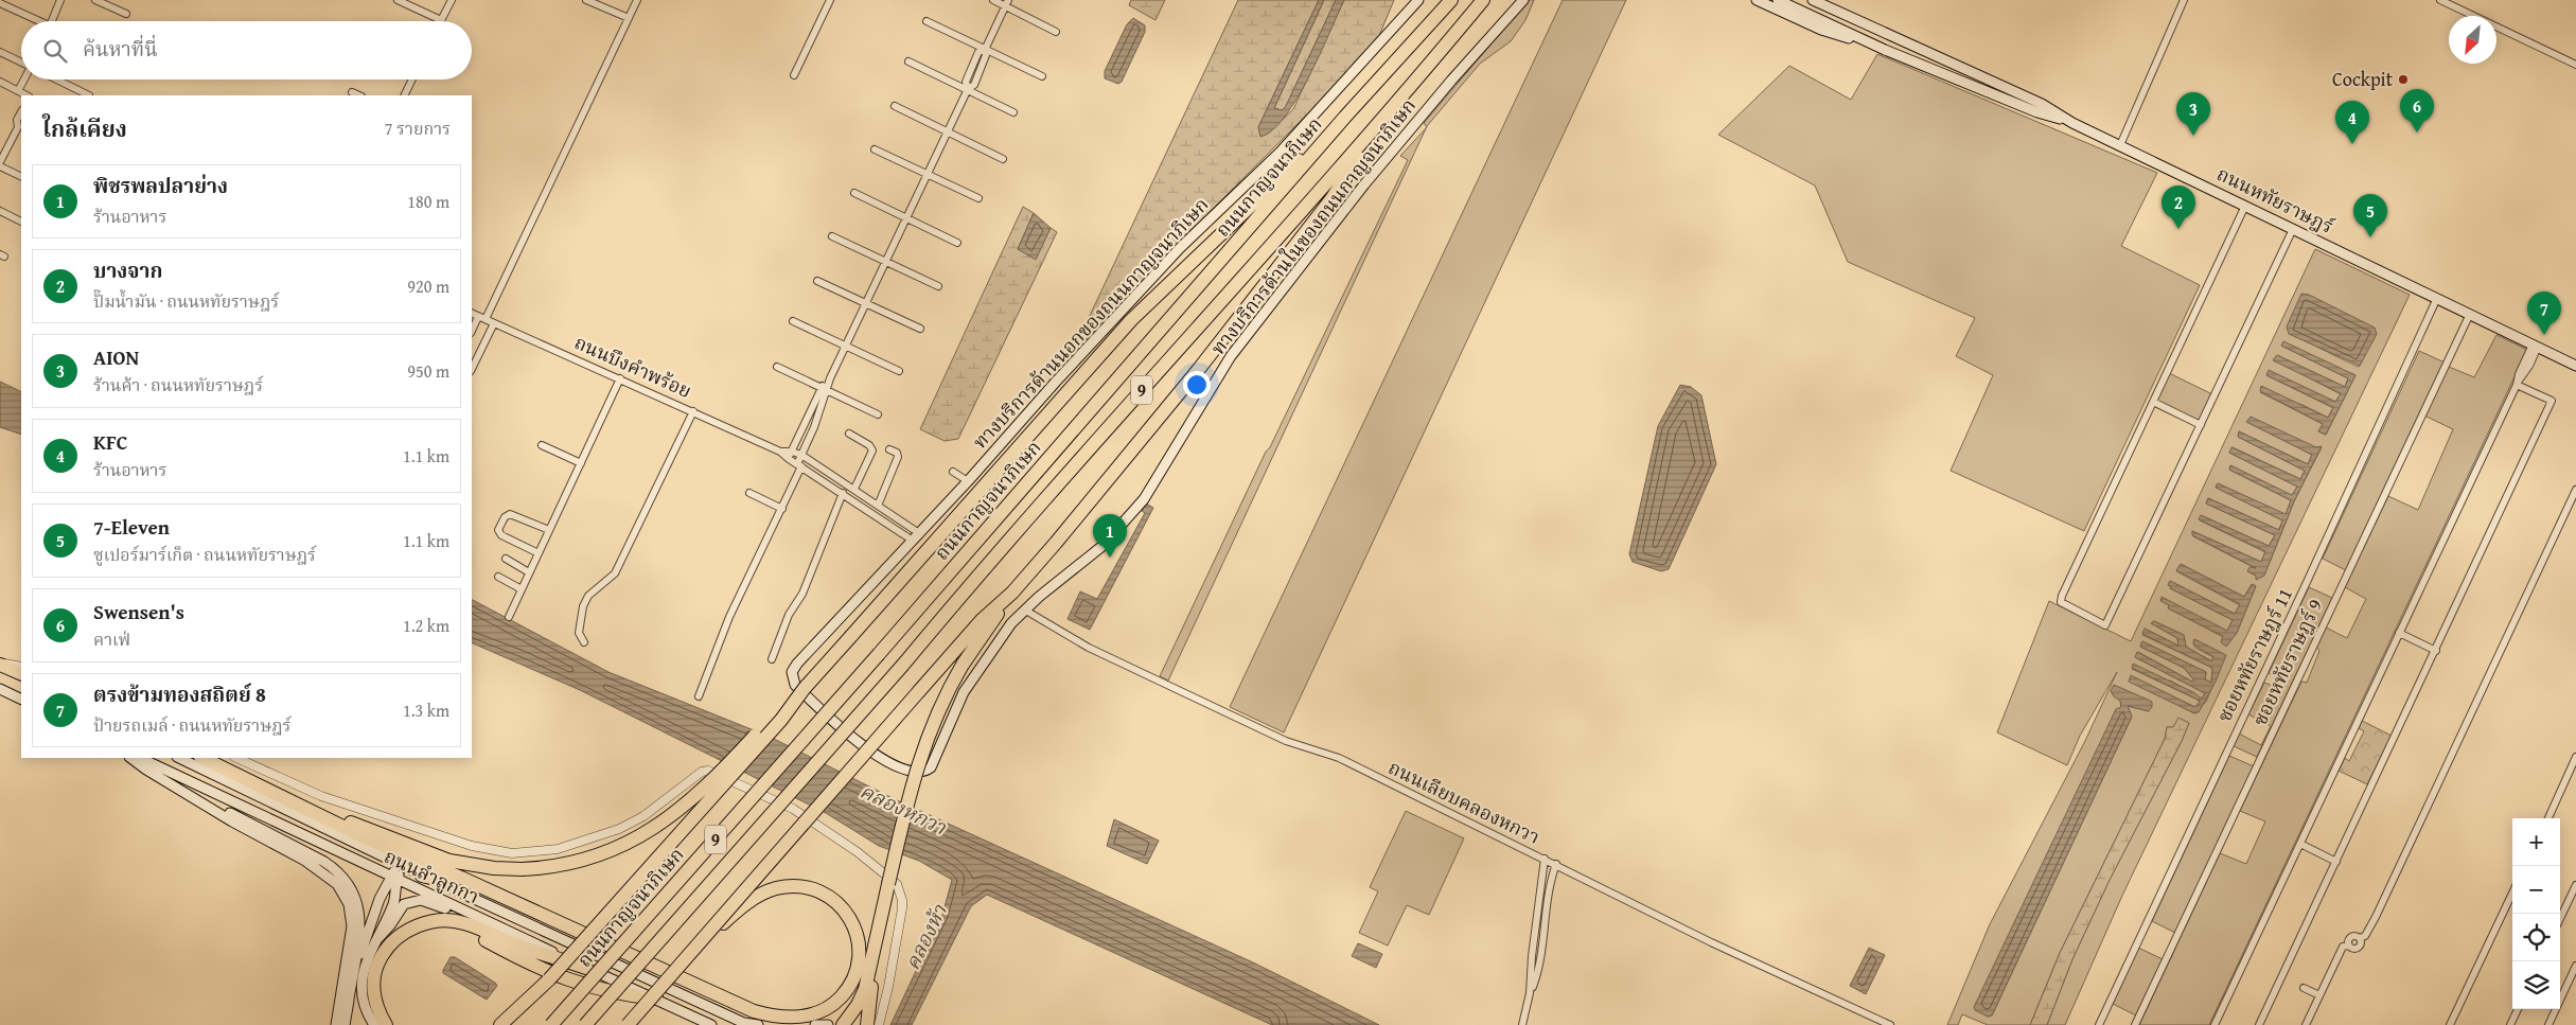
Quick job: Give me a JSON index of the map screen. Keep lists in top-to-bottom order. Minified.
{"streets":{"highway":["ถนนกาญจนาภิเษก","9"],"main road":["ถนนหทัยราษฎร์","ทางบริการด้านในของถนนกาญจนาภิเษก","ทางบริการด้านนอกของถนนกาญจนาภิเษก","ถนนลำลูกกา"],"street":["ถนนบึงคำพร้อย","ซอยหทัยราษฎร์ 11","ซอยหทัยราษฎร์ 9","ถนนเลียบคลองหกวา"]},"crossings":[["ถนนหทัยราษฎร์","ซอยหทัยราษฎร์ 11"],["ถนนหทัยราษฎร์","ซอยหทัยราษฎร์ 9"],["ทางบริการด้านในของถนนกาญจนาภิเษก","ทางบริการด้านนอกของถนนกาญจนาภิเษก"],["ทางบริการด้านในของถนนกาญจนาภิเษก","ถนนเลียบคลองหกวา"],["ทางบริการด้านนอกของถนนกาญจนาภิเษก","ถนนบึงคำพร้อย"]],"water":["คลองหกวา","คลองห้า"],"places":["Cockpit"],"north":"bottom left","page":{"search":"ค้นหาที่นี่","pins":["6","3","4","2","5","7","1"],"heading":["ใกล้เคียง","7 รายการ"],"list":[{"mark":"1","name":"พิชรพลปลาย่าง","note":"ร้านอาหาร","value":"180 m"},{"mark":"2","name":"บางจาก","note":"ปั๊มน้ำมัน · ถนนหทัยราษฎร์","value":"920 m"},{"mark":"3","name":"AION","note":"ร้านค้า · ถนนหทัยราษฎร์","value":"950 m"},{"mark":"4","name":"KFC","note":"ร้านอาหาร","value":"1.1 km"},{"mark":"5","name":"7-Eleven","note":"ซูเปอร์มาร์เก็ต · ถนนหทัยราษฎร์","value":"1.1 km"},{"mark":"6","name":"Swensen's","note":"คาเฟ่","value":"1.2 km"},{"mark":"7","name":"ตรงข้ามทองสถิตย์ 8","note":"ป้ายรถเมล์ · ถนนหทัยราษฎร์","value":"1.3 km"}],"map_buttons":["+","−"]}}
